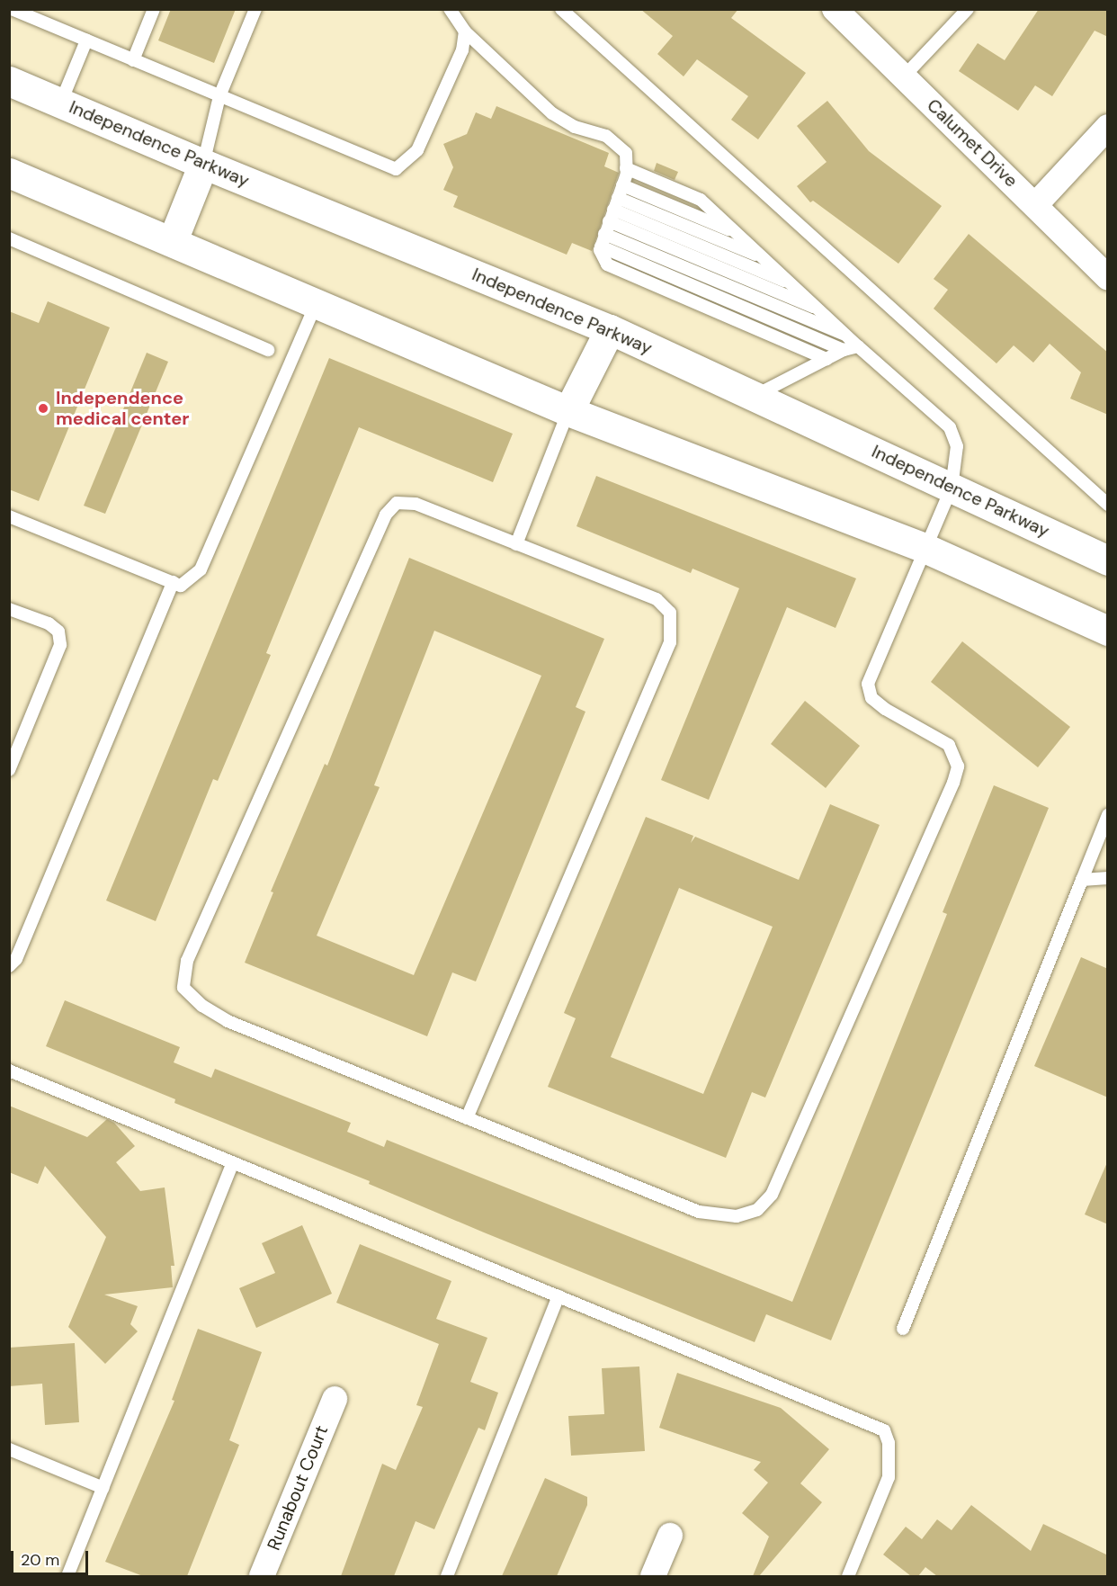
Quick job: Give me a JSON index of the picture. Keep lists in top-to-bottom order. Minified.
{"streets":{"main road":["Independence Parkway"],"street":["Calumet Drive","Runabout Court"]},"places":["Independence medical center"],"scale_bar":"20 m"}
